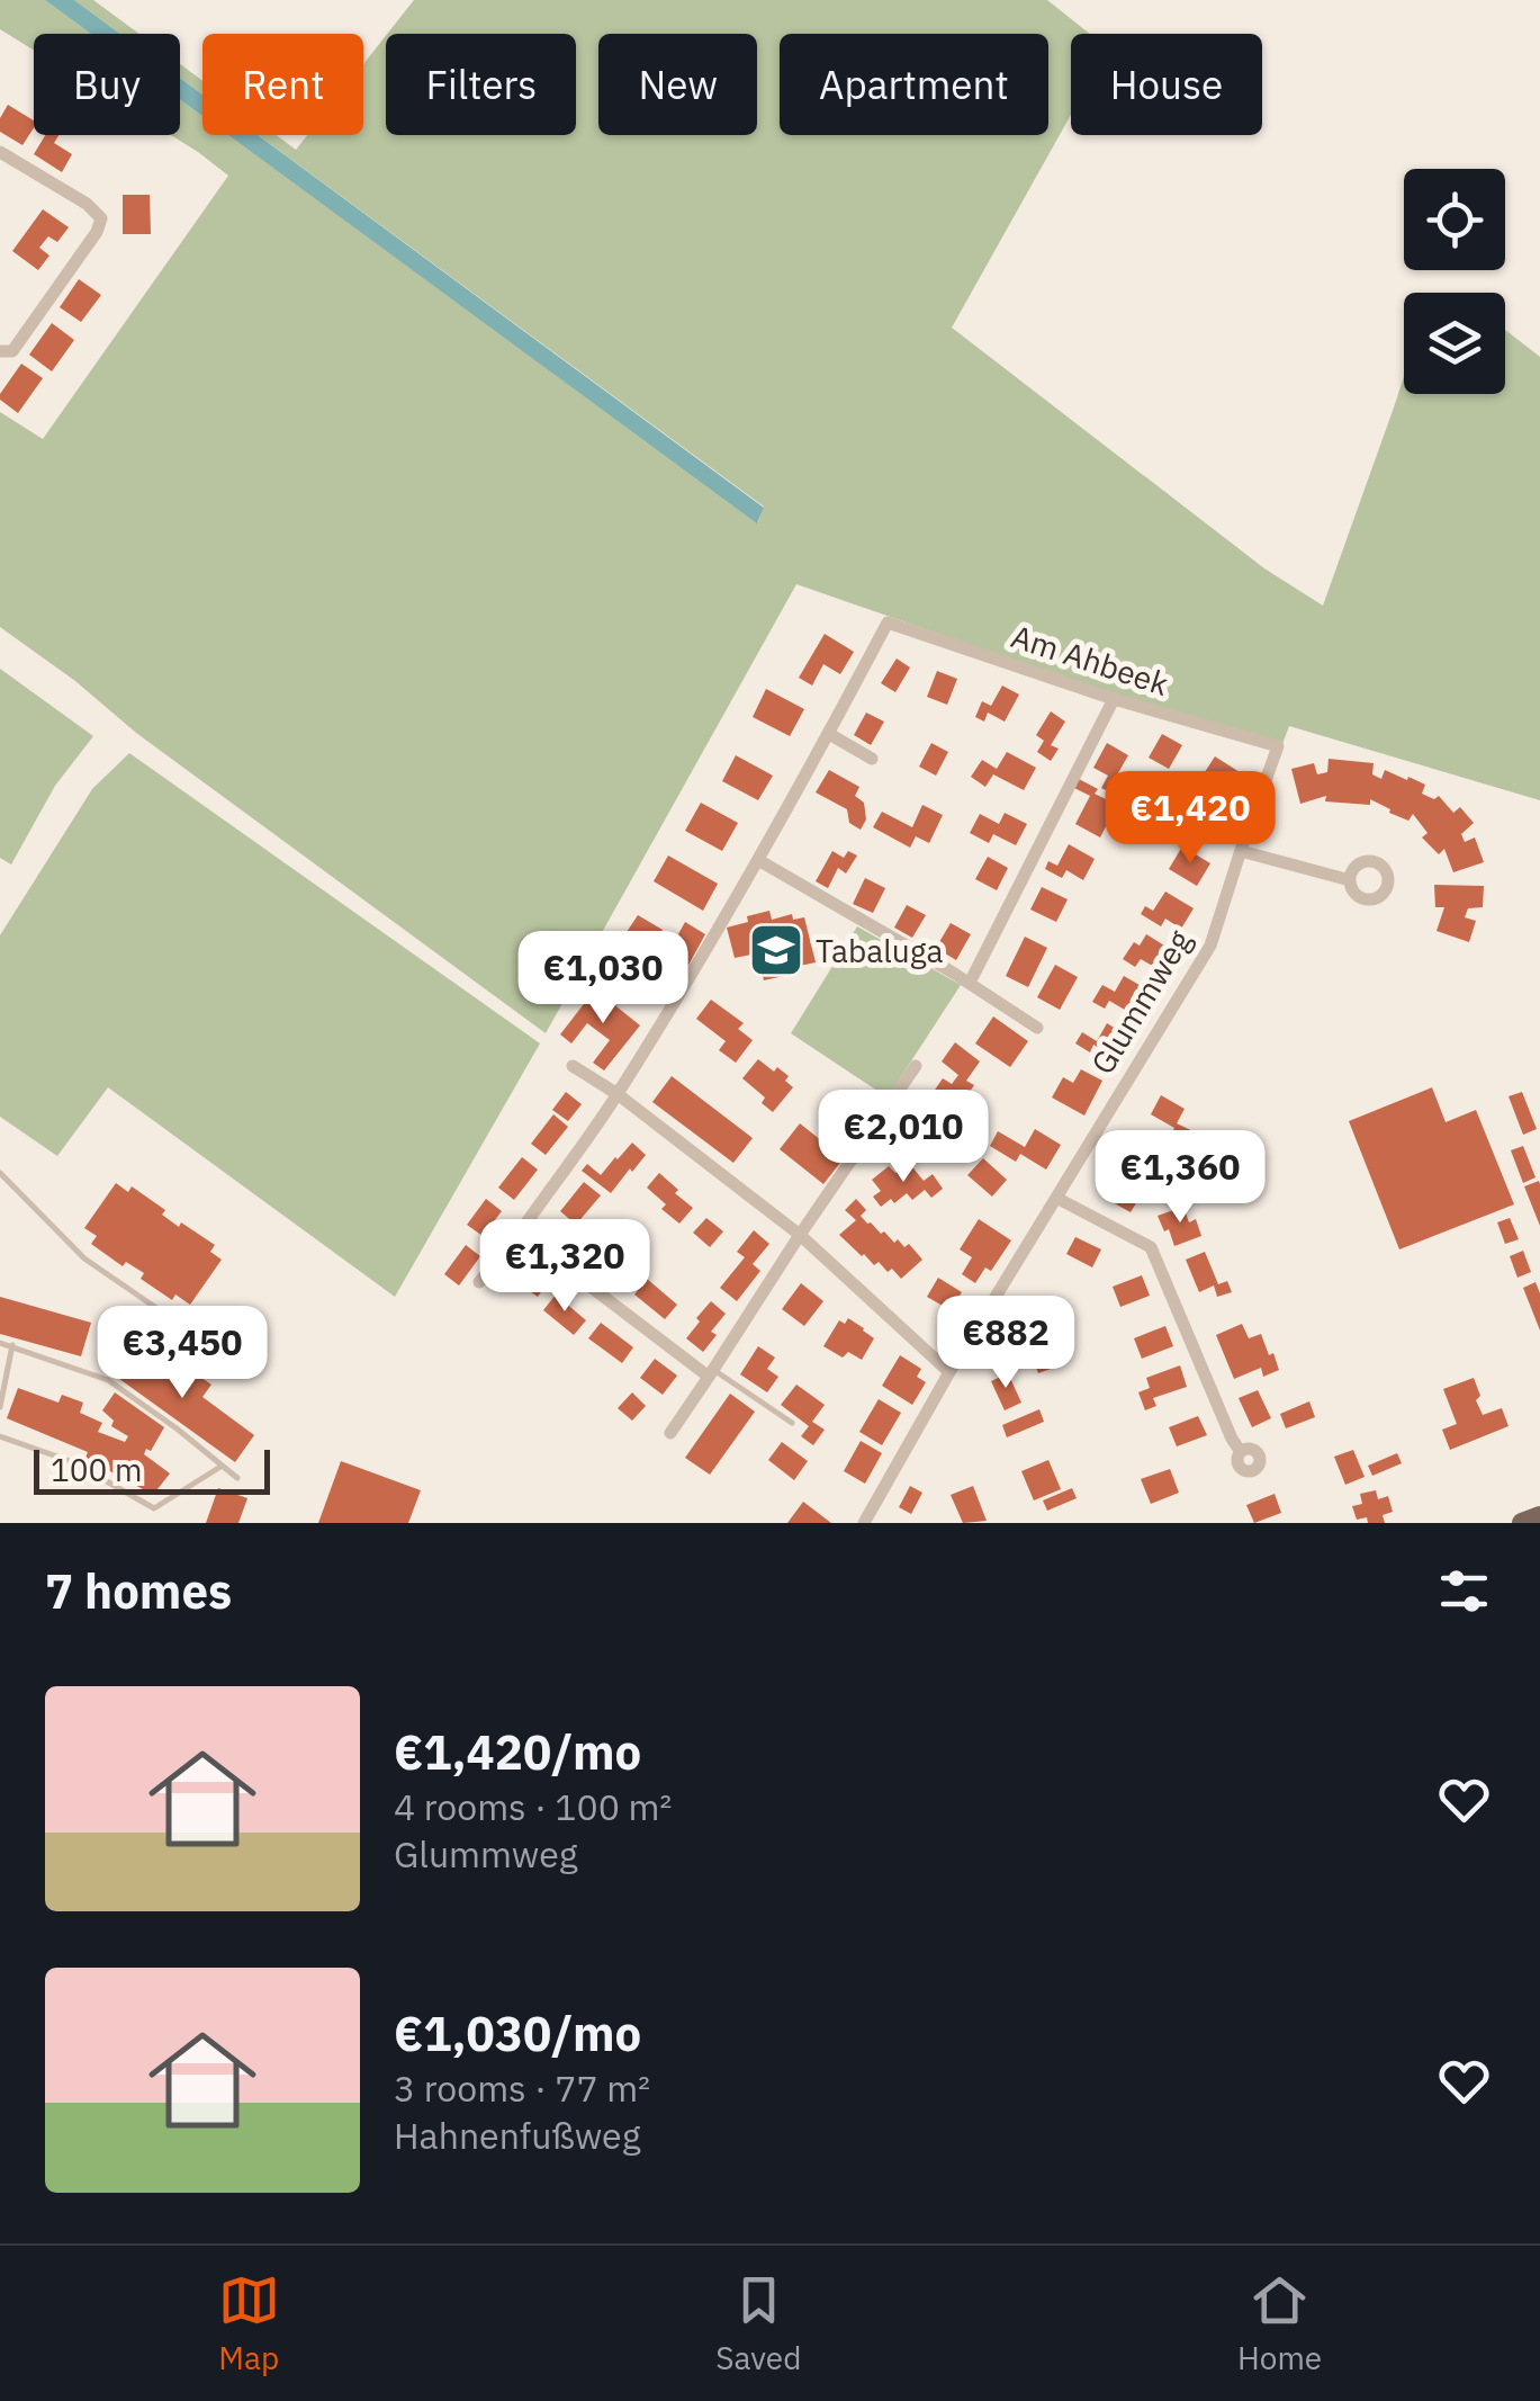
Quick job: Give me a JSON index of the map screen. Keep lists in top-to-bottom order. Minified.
{"streets":{"street":["Am Ahbeek","Glummweg"]},"crossings":[["Am Ahbeek","Glummweg"]],"places":{"school or university":["Tabaluga"]},"scale_bar":"100 m","page":{"chip":["Buy","Rent","Filters","New","Apartment","House"],"price":["€1,420","€1,030","€2,010","€1,360","€1,320","€882","€3,450"],"scale":"100 m","heading":"7 homes","list":[{"name":"€1,420/mo","note":"4 rooms · 100 m² · Glummweg"},{"name":"€1,030/mo","note":"3 rooms · 77 m² · Hahnenfußweg"}],"tabs":["Map","Saved","Home"]}}
